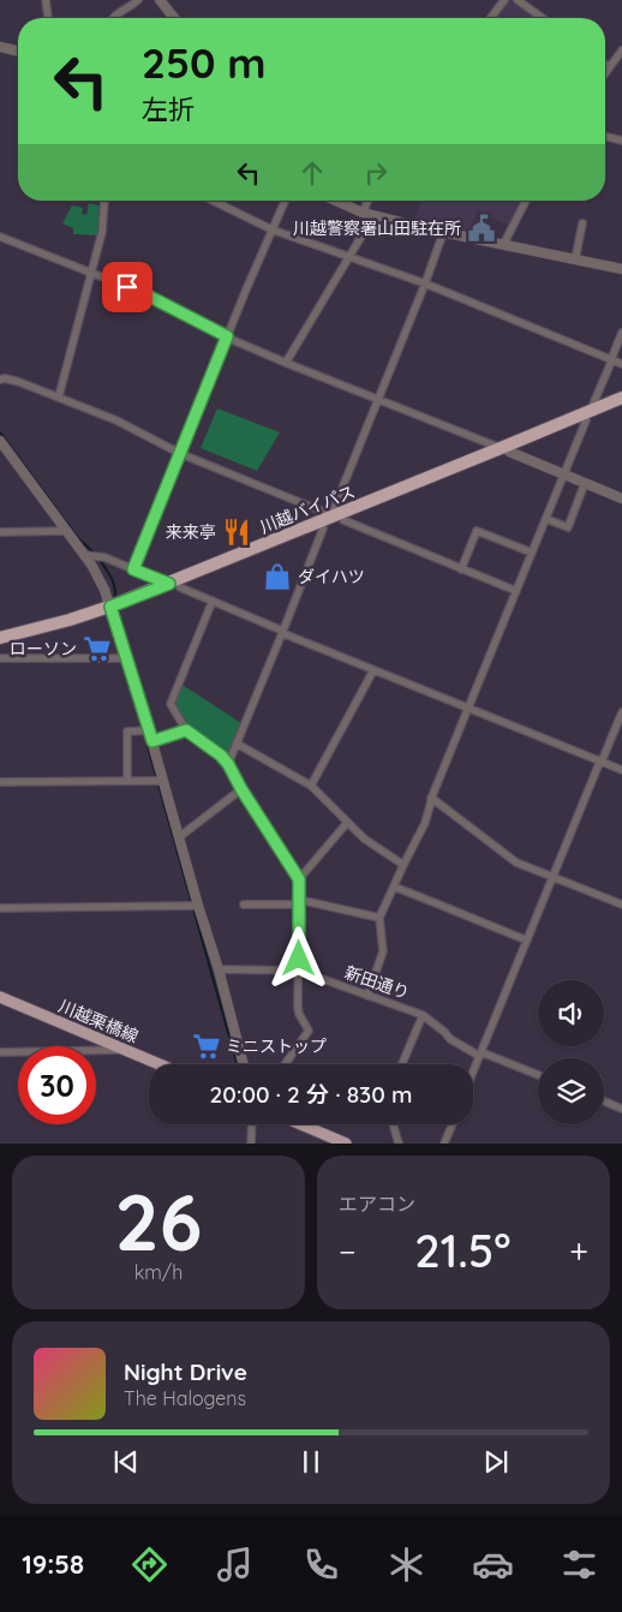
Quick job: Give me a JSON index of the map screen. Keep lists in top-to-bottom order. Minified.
{"streets":{"highway":["川越バイパス"],"main road":["川越栗橋線"],"street":["新田通り"]},"places":{"public building":["川越警察署山田駐在所"],"restaurant":["来来亭"],"shop":["ダイハツ"],"supermarket":["ローソン","ミニストップ"]},"page":{"turn":["250 m","左折"],"limit":"30","trip":"20:00 · 2 分 · 830 m","tile":[["26","km/h"],"エアコン"],"heat":["−","21.5°","+"],"song":["Night Drive","The Halogens"],"tabs":"19:58"}}
